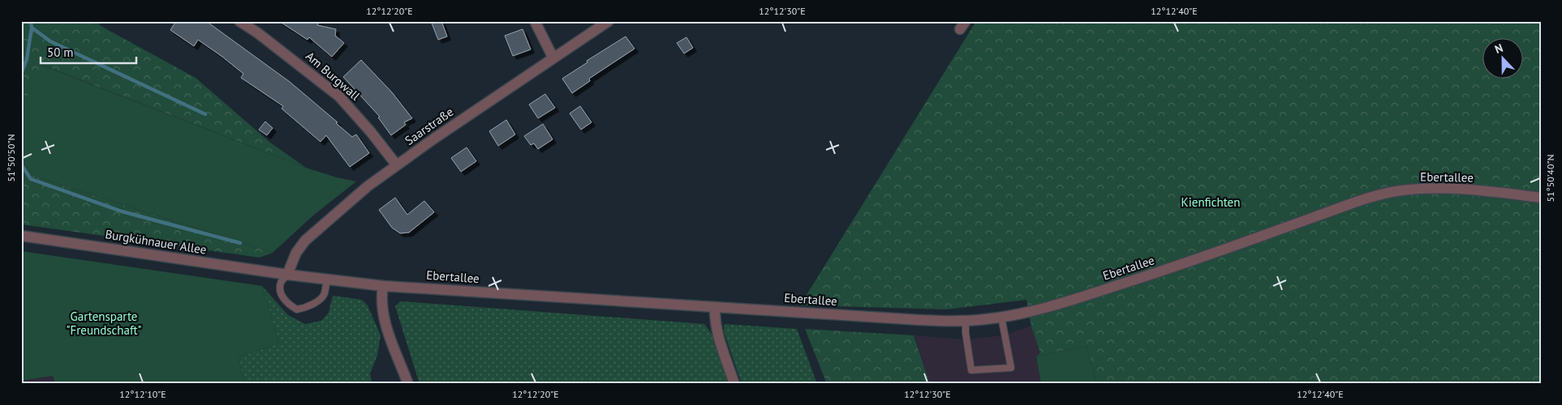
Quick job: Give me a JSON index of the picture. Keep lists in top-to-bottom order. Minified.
{"streets":{"street":["Am Burgwall","Saarstraße","Ebertallee","Burgkühnauer Allee"]},"crossings":[["Am Burgwall","Saarstraße"],["Saarstraße","Ebertallee"],["Saarstraße","Burgkühnauer Allee"],["Ebertallee","Burgkühnauer Allee"]],"parks":["Kienfichten","Gartensparte \"Freundschaft\""],"scale_bar":"50 m","north":"top","coordinates":["12°12'20\"E","12°12'30\"E","12°12'40\"E","51°50'50\"N","51°50'40\"N","12°12'10\"E"]}
